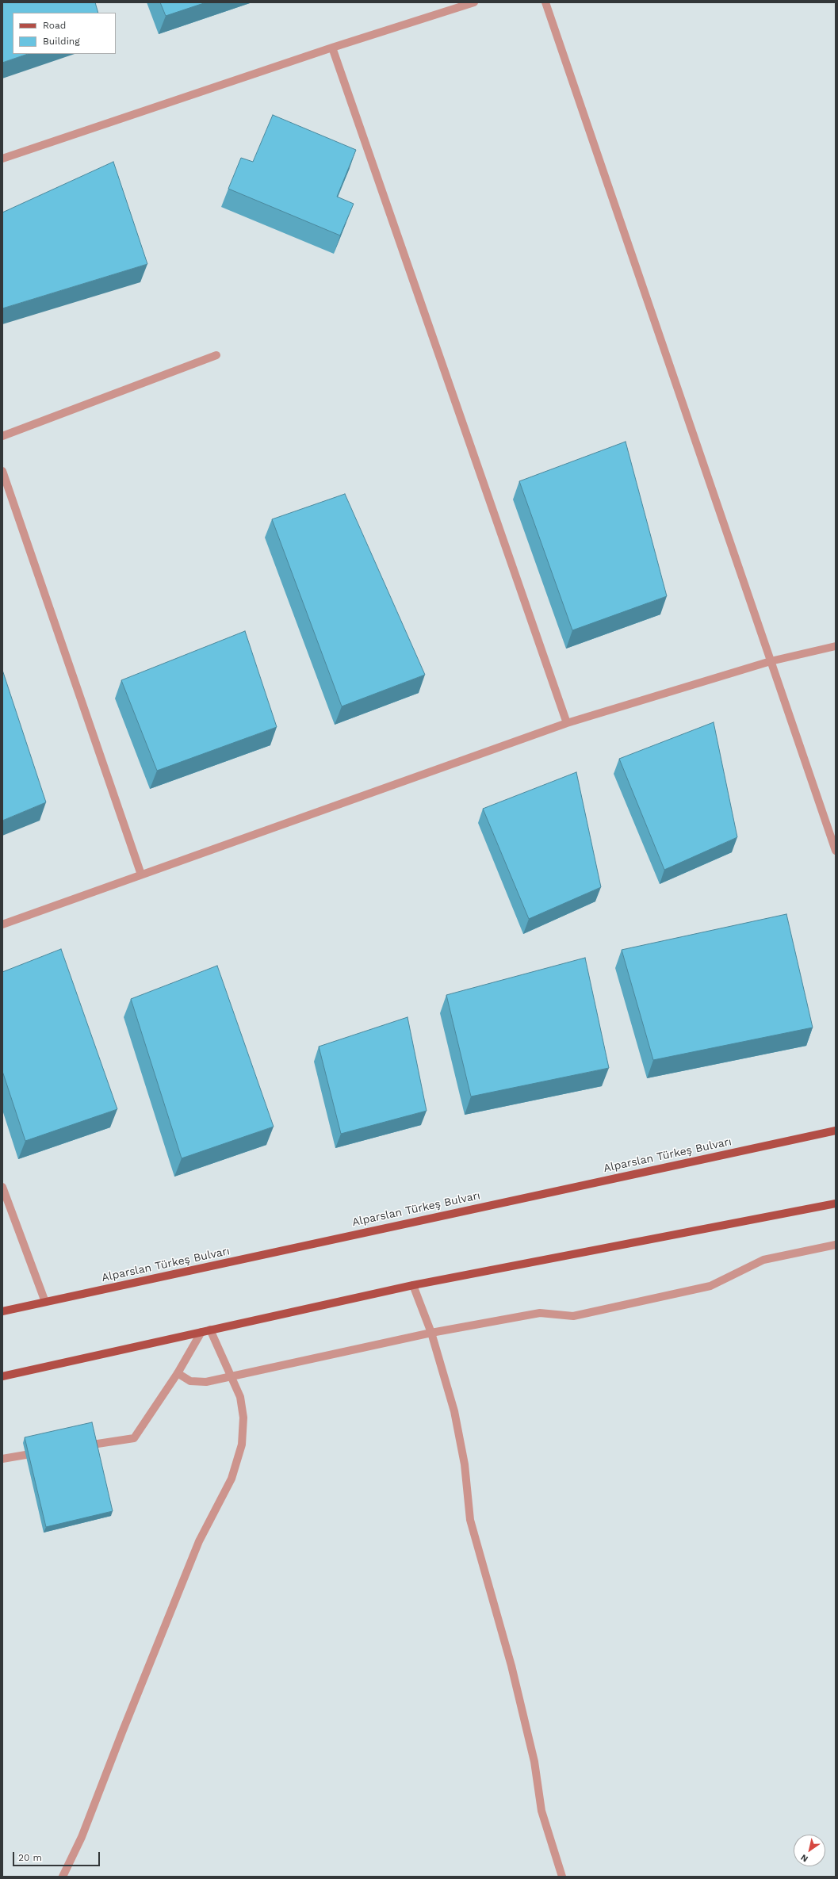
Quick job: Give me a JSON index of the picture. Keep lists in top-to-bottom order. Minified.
{"streets":{"main road":["Alparslan Türkeş Bulvarı"]},"legend":["Road","Building"],"scale_bar":"20 m","north":"bottom left"}
